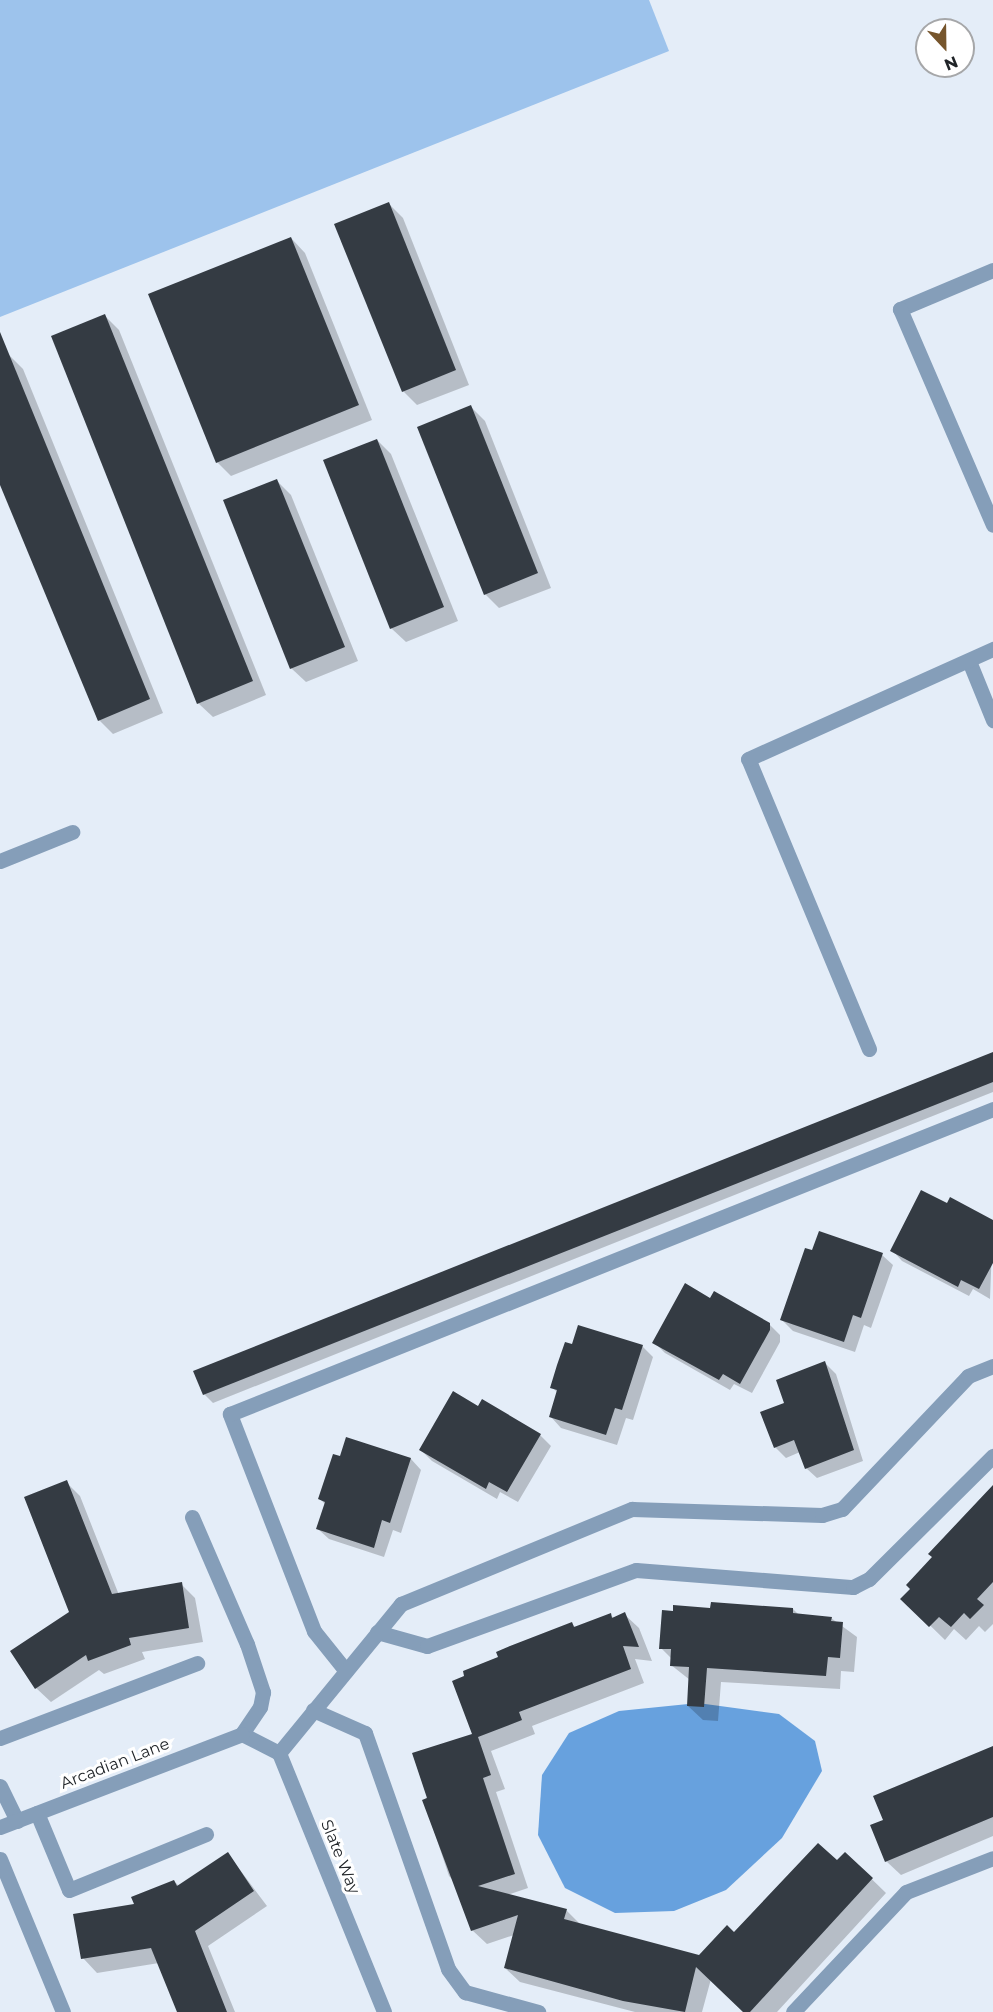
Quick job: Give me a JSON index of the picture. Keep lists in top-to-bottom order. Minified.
{"streets":{"street":["Arcadian Lane","Slate Way"]},"north":"bottom"}
